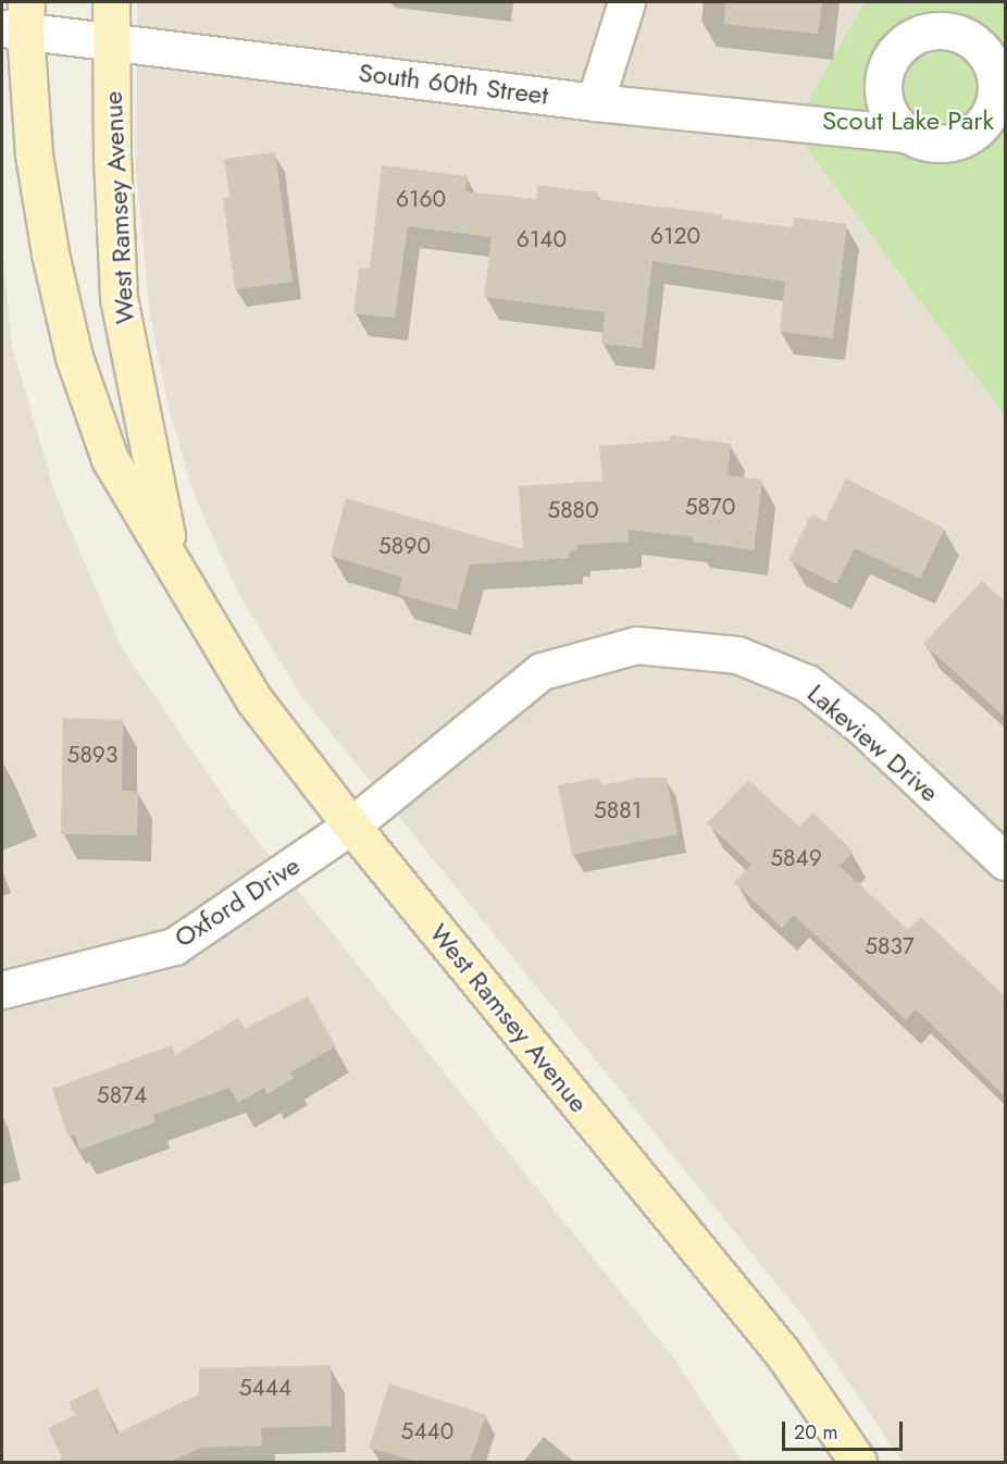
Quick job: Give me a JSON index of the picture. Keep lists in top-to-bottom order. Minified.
{"streets":{"street":["South 60th Street","West Ramsey Avenue","Lakeview Drive","Oxford Drive"]},"crossings":[["South 60th Street","West Ramsey Avenue"],["West Ramsey Avenue","Lakeview Drive"],["West Ramsey Avenue","Oxford Drive"],["Lakeview Drive","Oxford Drive"]],"parks":["Scout Lake Park"],"house_numbers":["6160","6120","6140","5870","5880","5890","5893","5881","5849","5837","5874","5444","5440"],"scale_bar":"20 m"}
